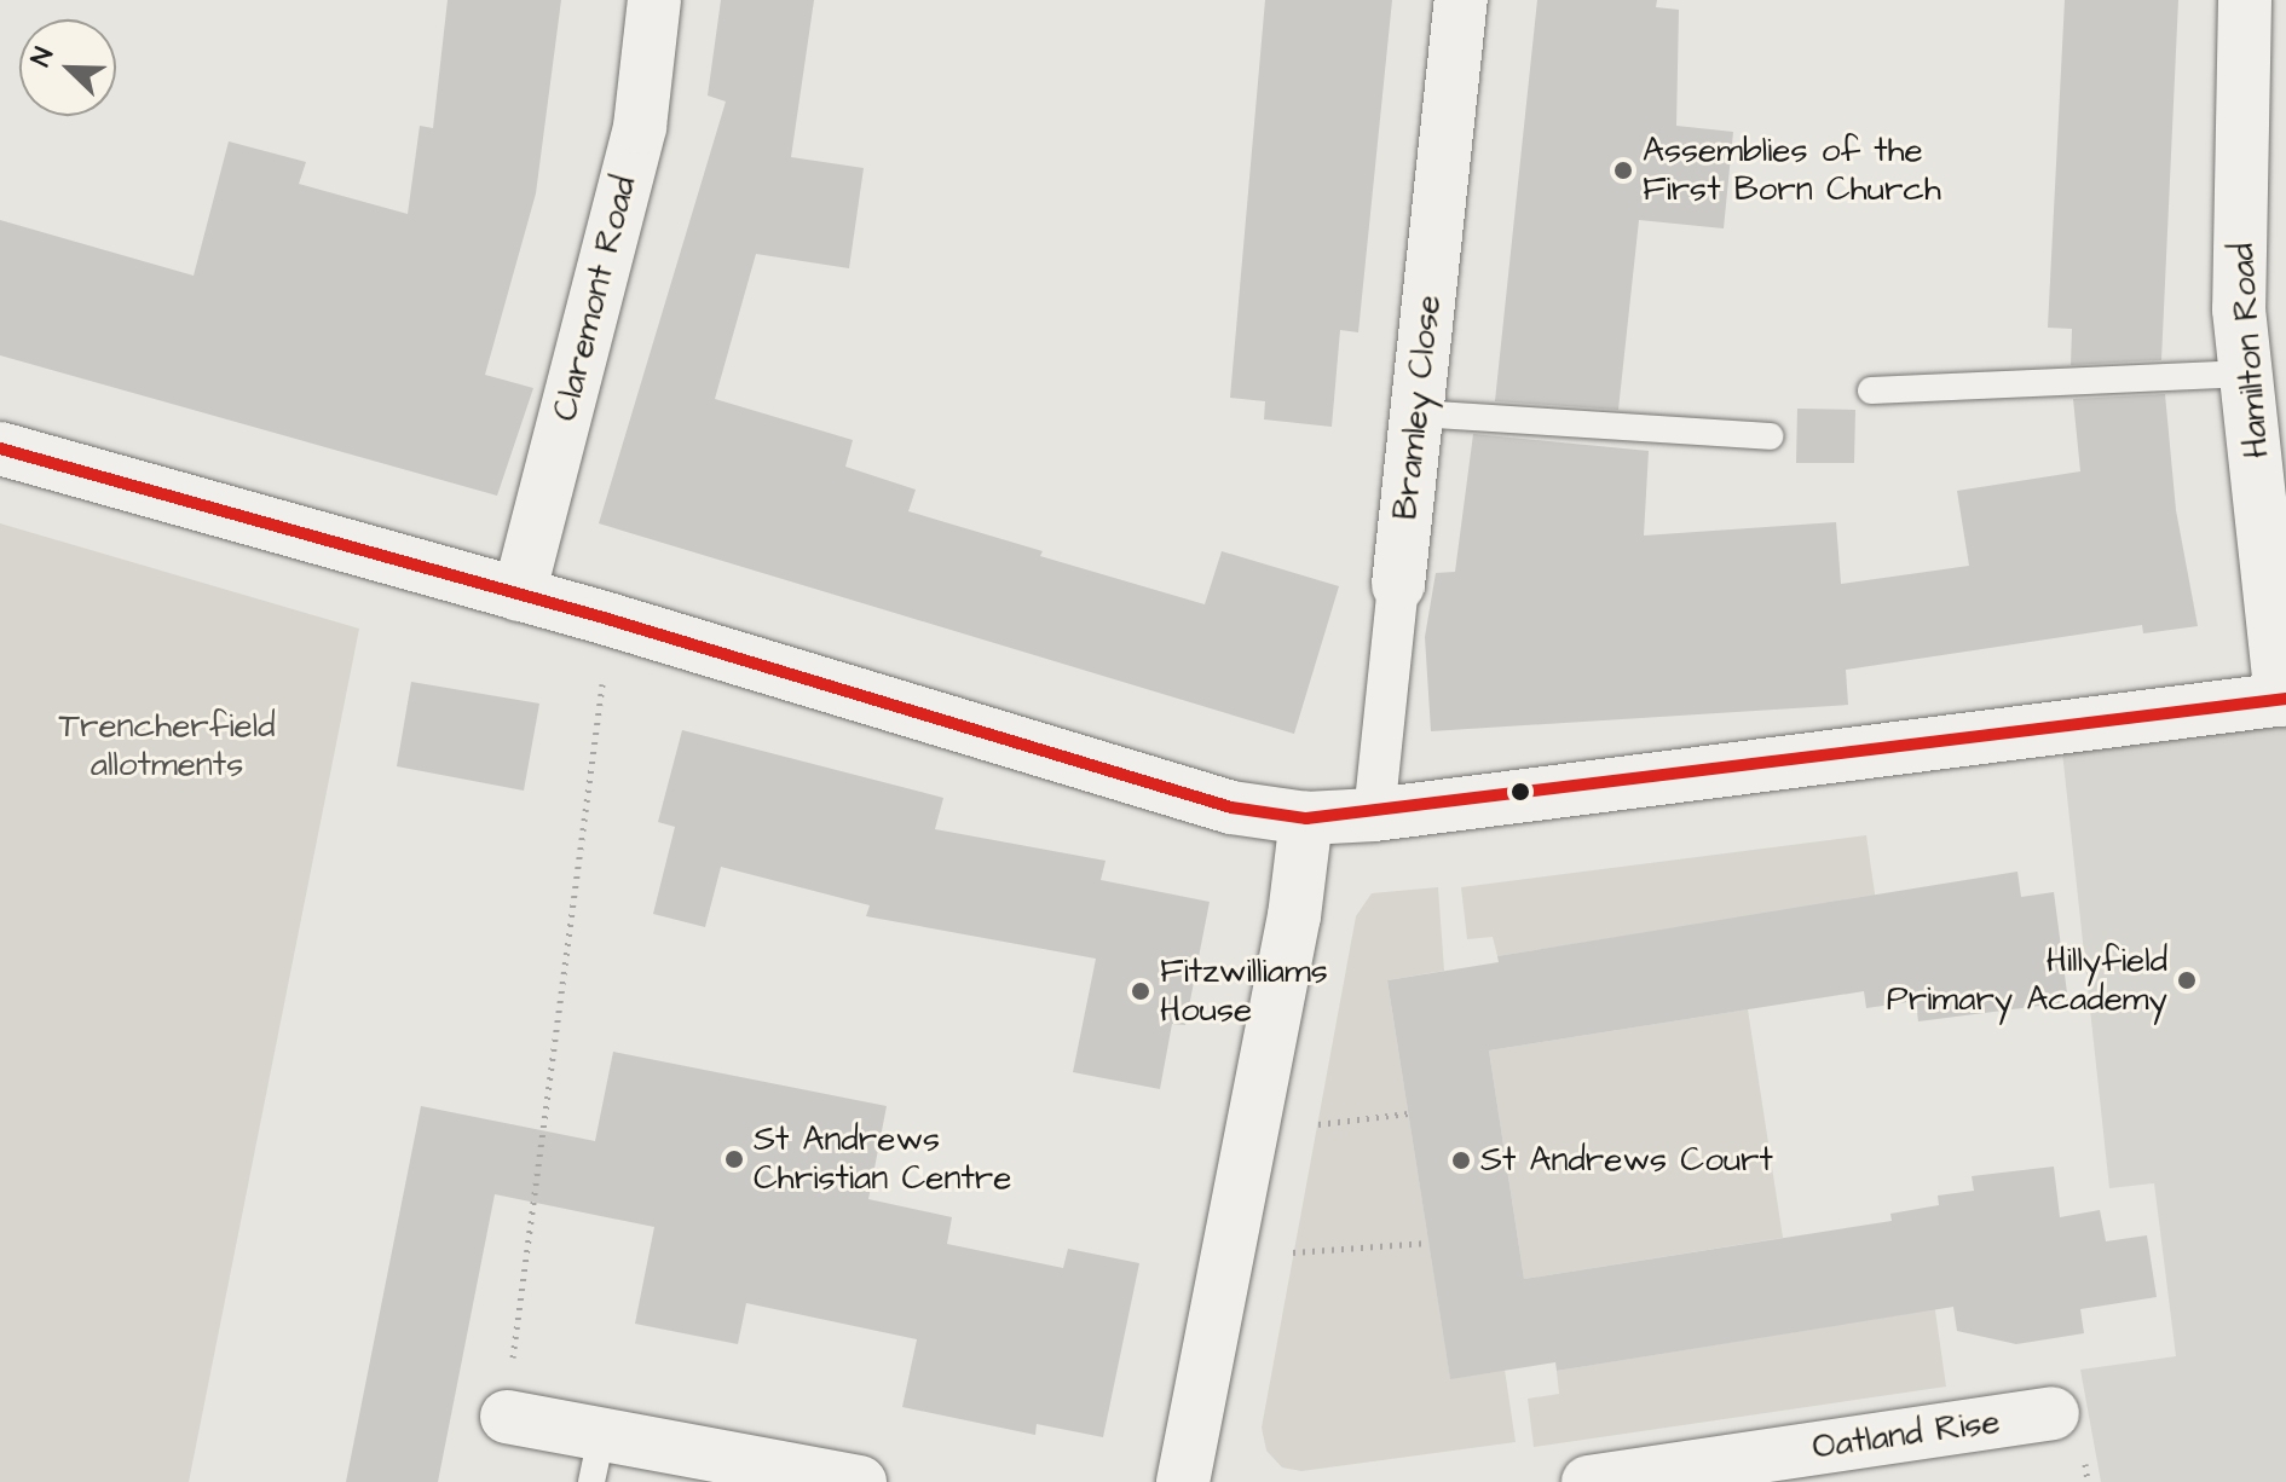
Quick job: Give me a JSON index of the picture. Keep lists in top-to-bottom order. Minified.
{"streets":{"street":["Claremont Road","Hamilton Road","Bramley Close","Oatland Rise"]},"parks":["Trencherfield allotments"],"places":["Assemblies of the First Born Church","Hillyfield Primary Academy","Fitzwilliams House","St Andrews Christian Centre","St Andrews Court"],"north":"top left"}
